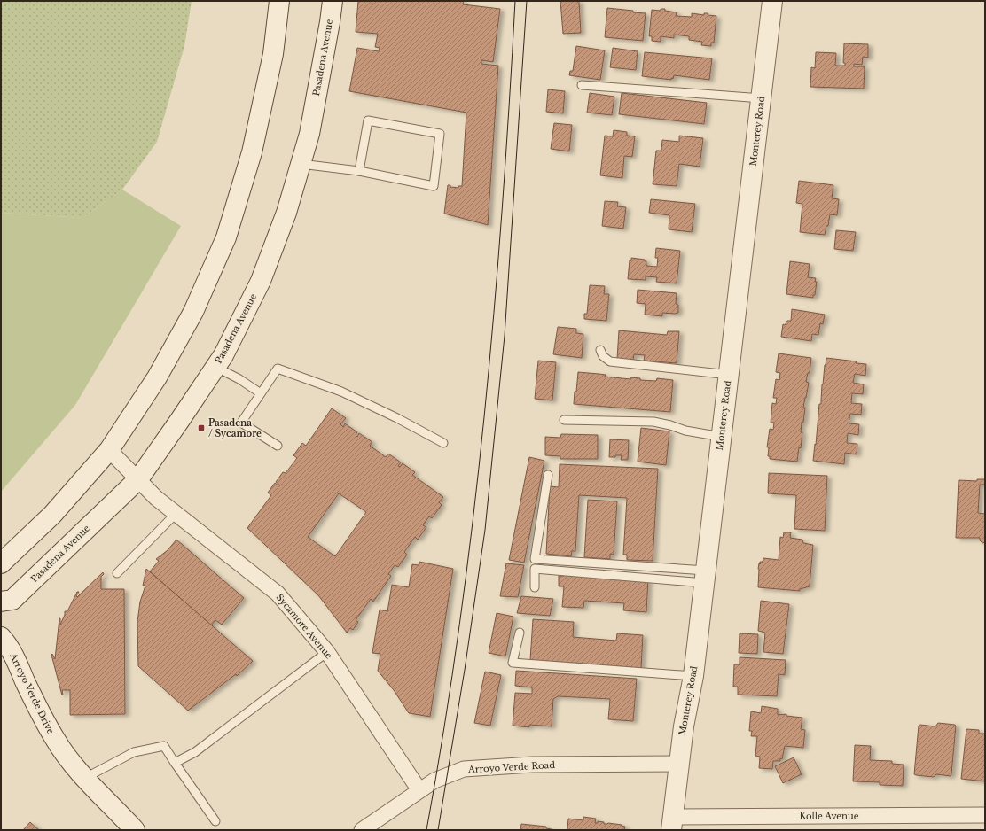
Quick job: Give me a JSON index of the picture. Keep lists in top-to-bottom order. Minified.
{"streets":{"main road":["Pasadena Avenue","Monterey Road","Arroyo Verde Drive"],"street":["Sycamore Avenue","Arroyo Verde Road","Kolle Avenue"]},"crossings":[["Pasadena Avenue","Sycamore Avenue"],["Monterey Road","Arroyo Verde Road"],["Monterey Road","Kolle Avenue"],["Sycamore Avenue","Arroyo Verde Road"]],"places":{"transit":["Pasadena / Sycamore"]}}
